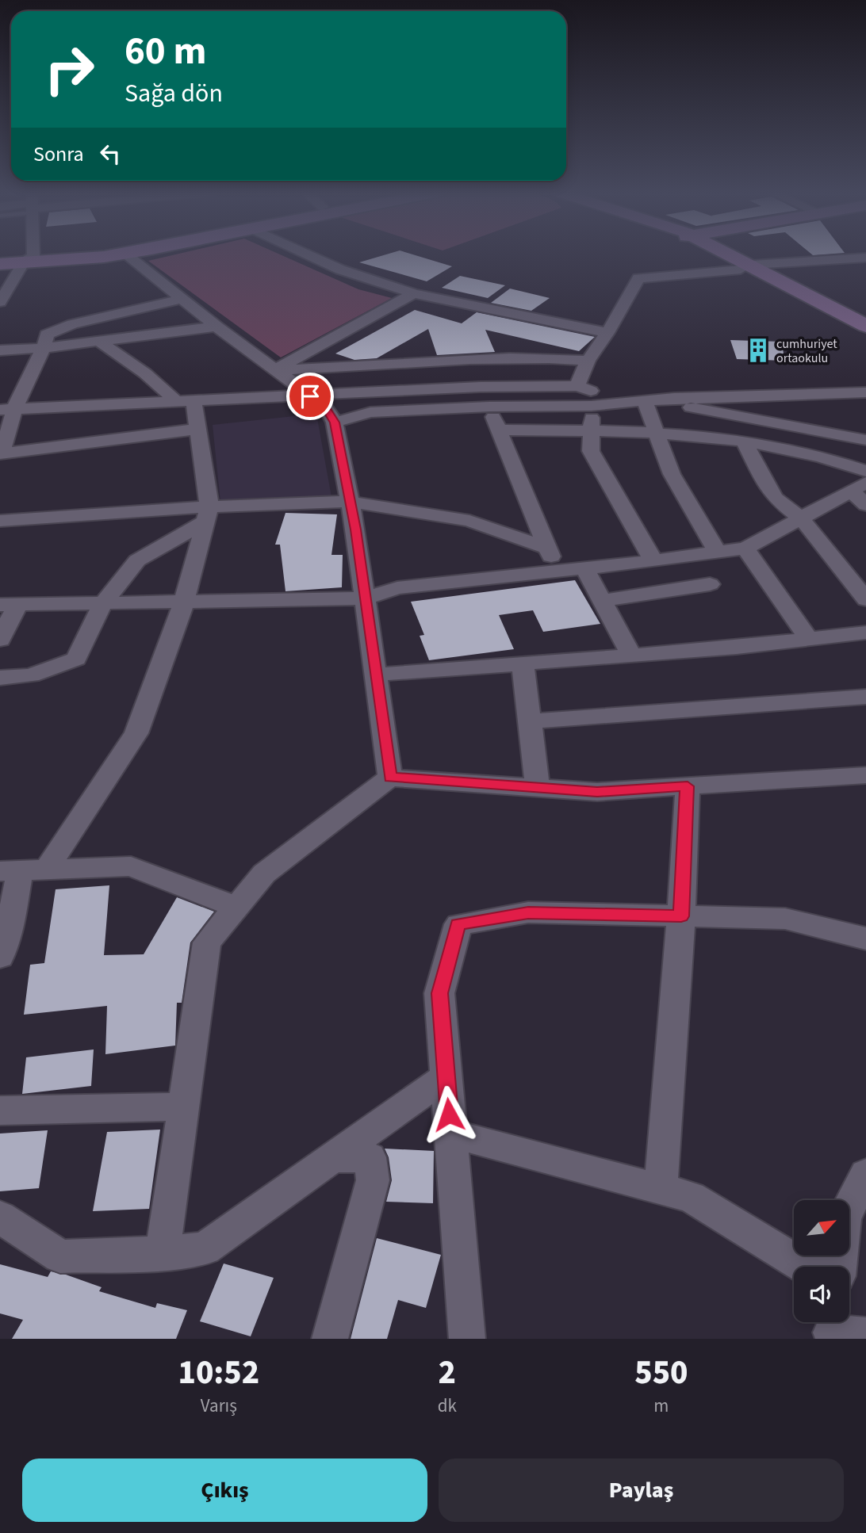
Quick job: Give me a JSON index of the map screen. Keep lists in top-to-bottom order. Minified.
{"places":{"building":["cumhuriyet ortaokulu"]},"north":"top right","page":{"turn":["60 m","Sağa dön"],"then":"Sonra","eta":["10:52","Varış","2","dk","550","m"],"buttons":["Çıkış","Paylaş"]}}
